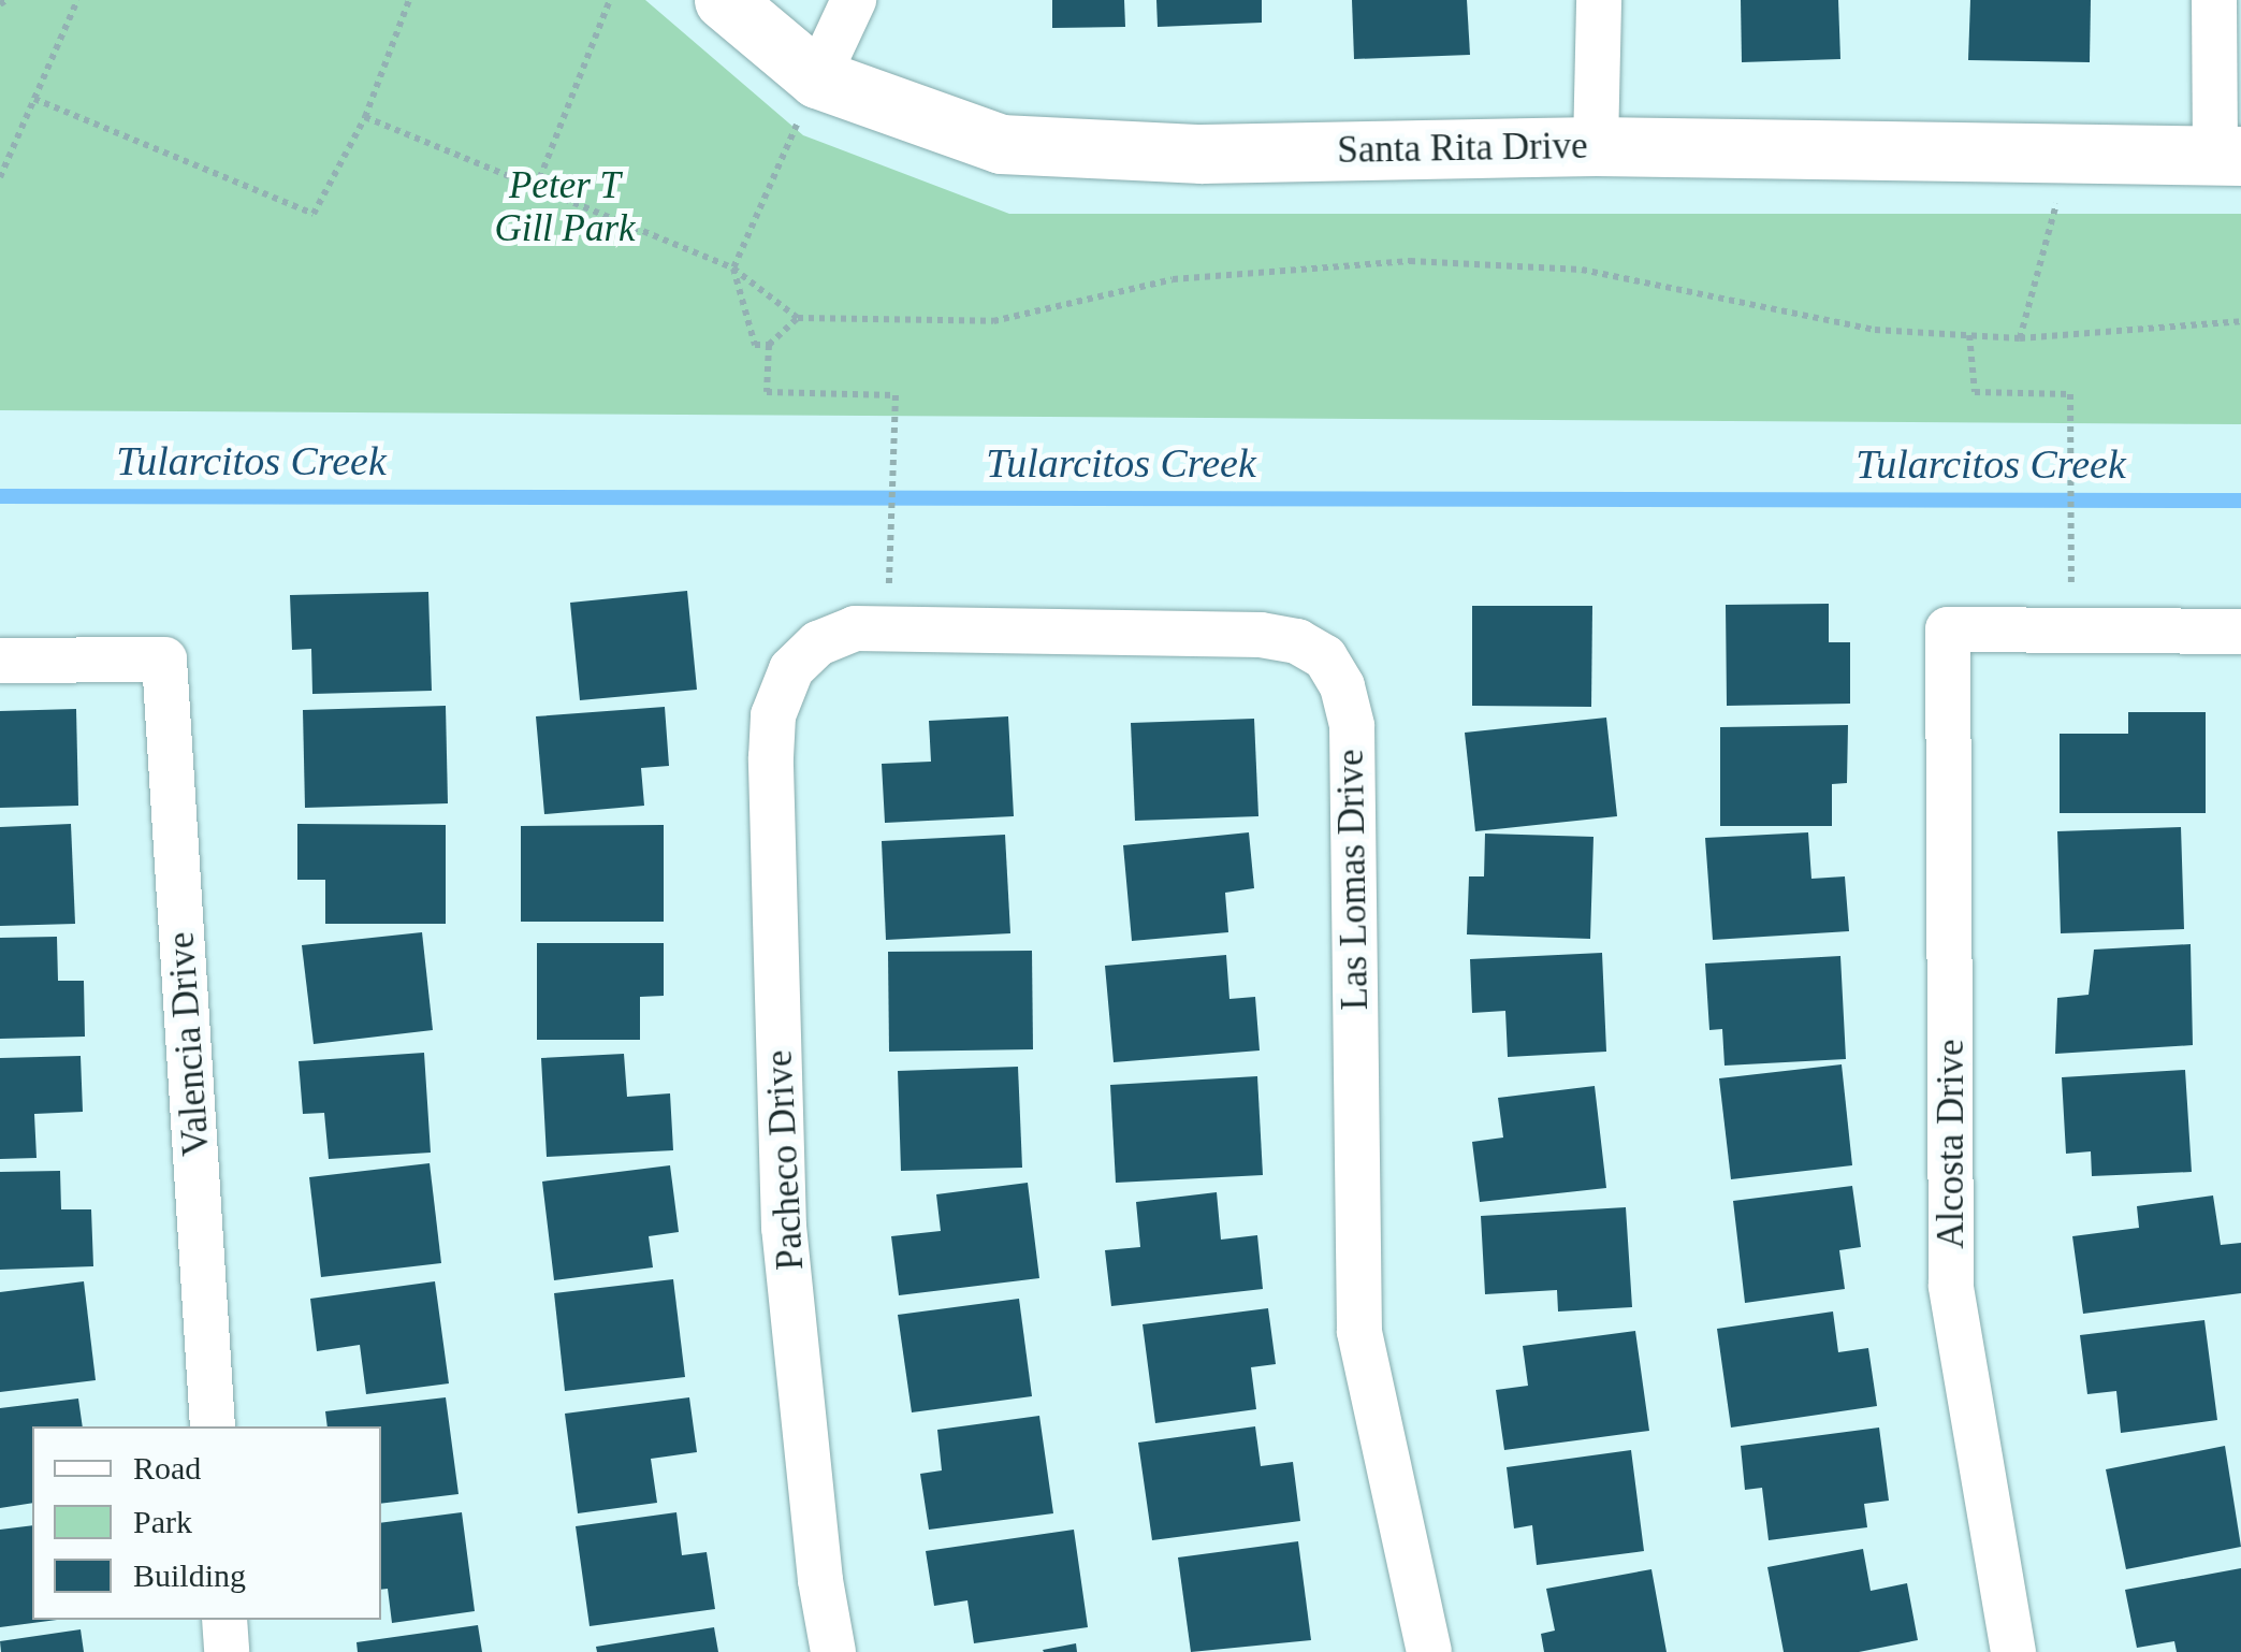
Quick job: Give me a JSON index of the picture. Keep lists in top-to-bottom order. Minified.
{"streets":{"street":["Santa Rita Drive","Las Lomas Drive","Valencia Drive","Alcosta Drive","Pacheco Drive"]},"crossings":[["Las Lomas Drive","Pacheco Drive"]],"water":["Tularcitos Creek"],"parks":["Peter T Gill Park"],"legend":["Road","Park","Building"]}
